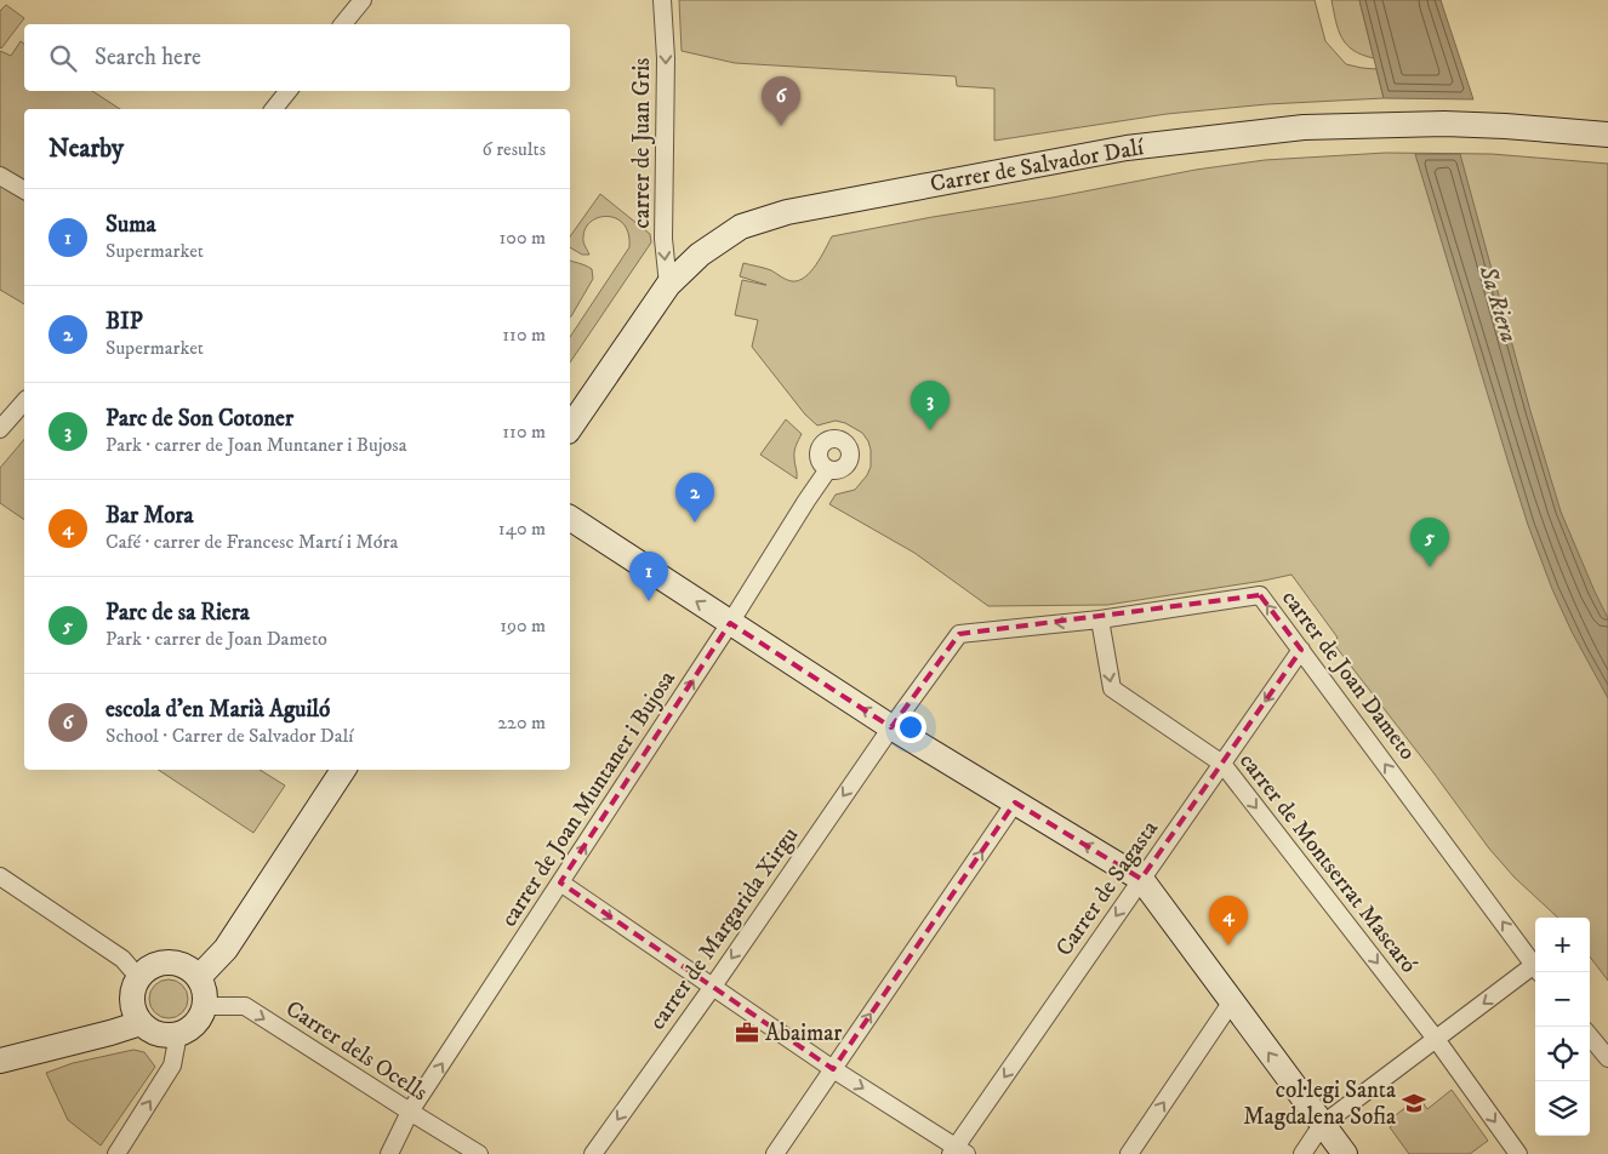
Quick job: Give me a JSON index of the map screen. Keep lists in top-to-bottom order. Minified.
{"streets":{"street":["carrer de Juan Gris","Carrer de Salvador Dalí","carrer de Joan Dameto","carrer de Joan Muntaner i Bujosa","carrer de Montserrat Mascaró","Carrer de Sagasta","carrer de Margarida Xirgu","Carrer dels Ocells"]},"crossings":[["carrer de Juan Gris","Carrer de Salvador Dalí"],["carrer de Joan Dameto","carrer de Montserrat Mascaró"],["carrer de Joan Dameto","Carrer de Sagasta"],["carrer de Joan Dameto","carrer de Margarida Xirgu"],["carrer de Joan Muntaner i Bujosa","Carrer dels Ocells"],["carrer de Montserrat Mascaró","Carrer de Sagasta"]],"one_way":["carrer de Juan Gris","carrer de Joan Muntaner i Bujosa","Carrer dels Ocells"],"water":["Sa Riera"],"places":{"office":["Abaimar"],"school or university":["col·legi Santa Magdalena Sofia"]},"page":{"search":"Search here","pins":["6","3","2","5","1","4"],"heading":["Nearby","6 results"],"list":[{"mark":"1","name":"Suma","note":"Supermarket","value":"100 m"},{"mark":"2","name":"BIP","note":"Supermarket","value":"110 m"},{"mark":"3","name":"Parc de Son Cotoner","note":"Park · carrer de Joan Muntaner i Bujosa","value":"110 m"},{"mark":"4","name":"Bar Mora","note":"Café · carrer de Francesc Martí i Móra","value":"140 m"},{"mark":"5","name":"Parc de sa Riera","note":"Park · carrer de Joan Dameto","value":"190 m"},{"mark":"6","name":"escola d'en Marià Aguiló","note":"School · Carrer de Salvador Dalí","value":"220 m"}],"map_buttons":["+","−"]}}
